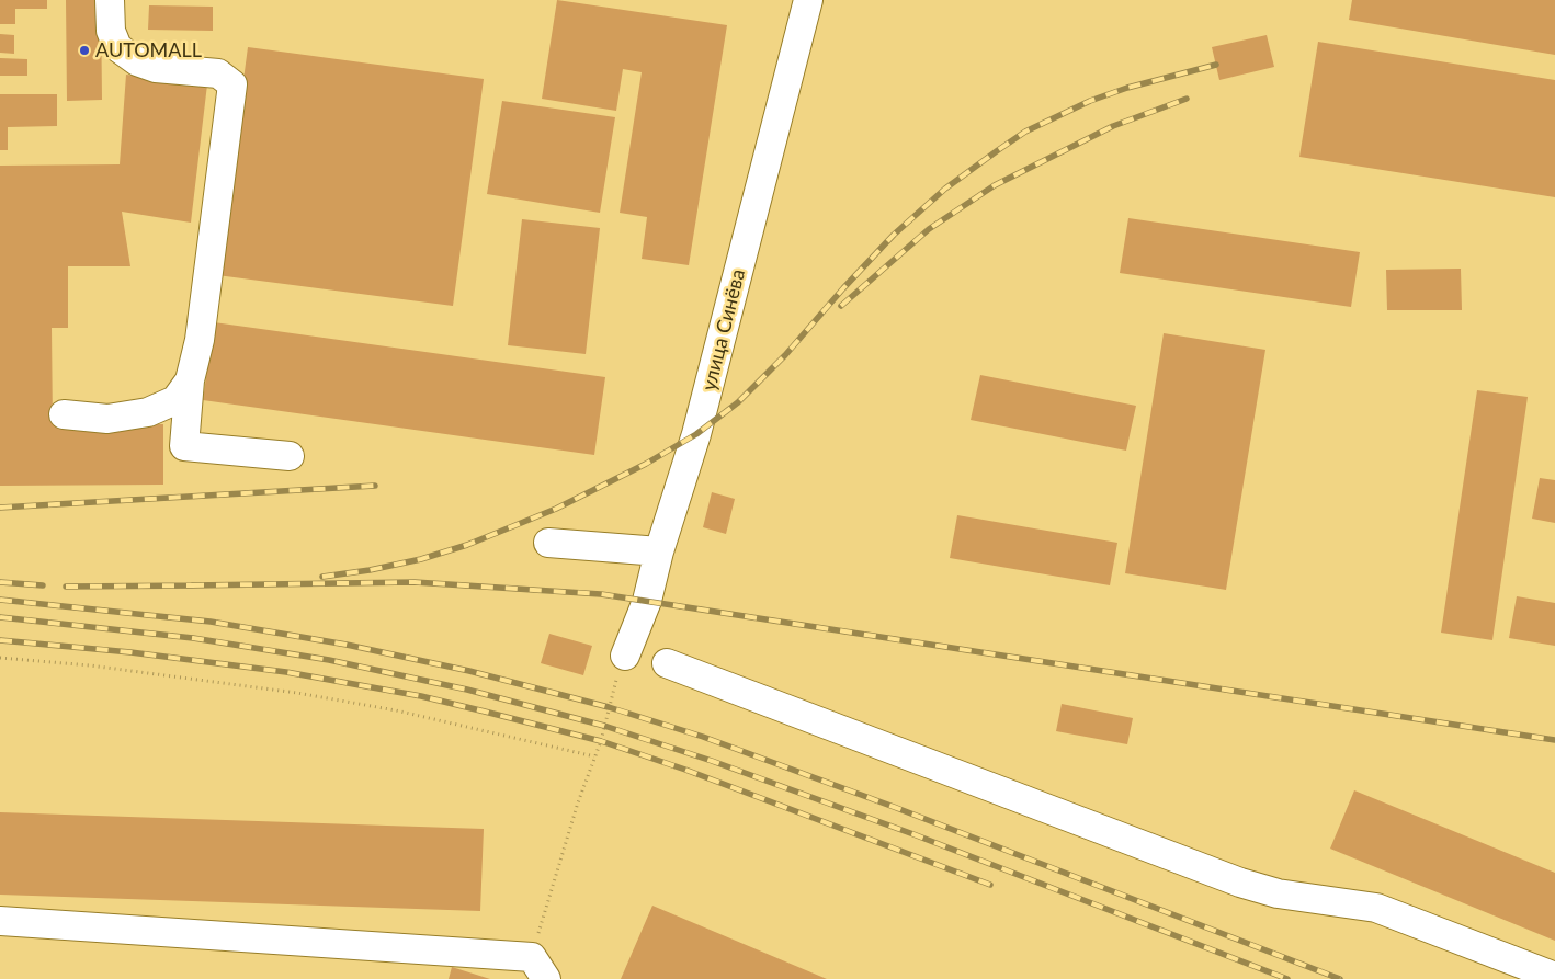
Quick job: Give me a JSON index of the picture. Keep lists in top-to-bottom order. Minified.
{"streets":{"street":["улица Синёва"]},"places":["AUTOMALL"]}
